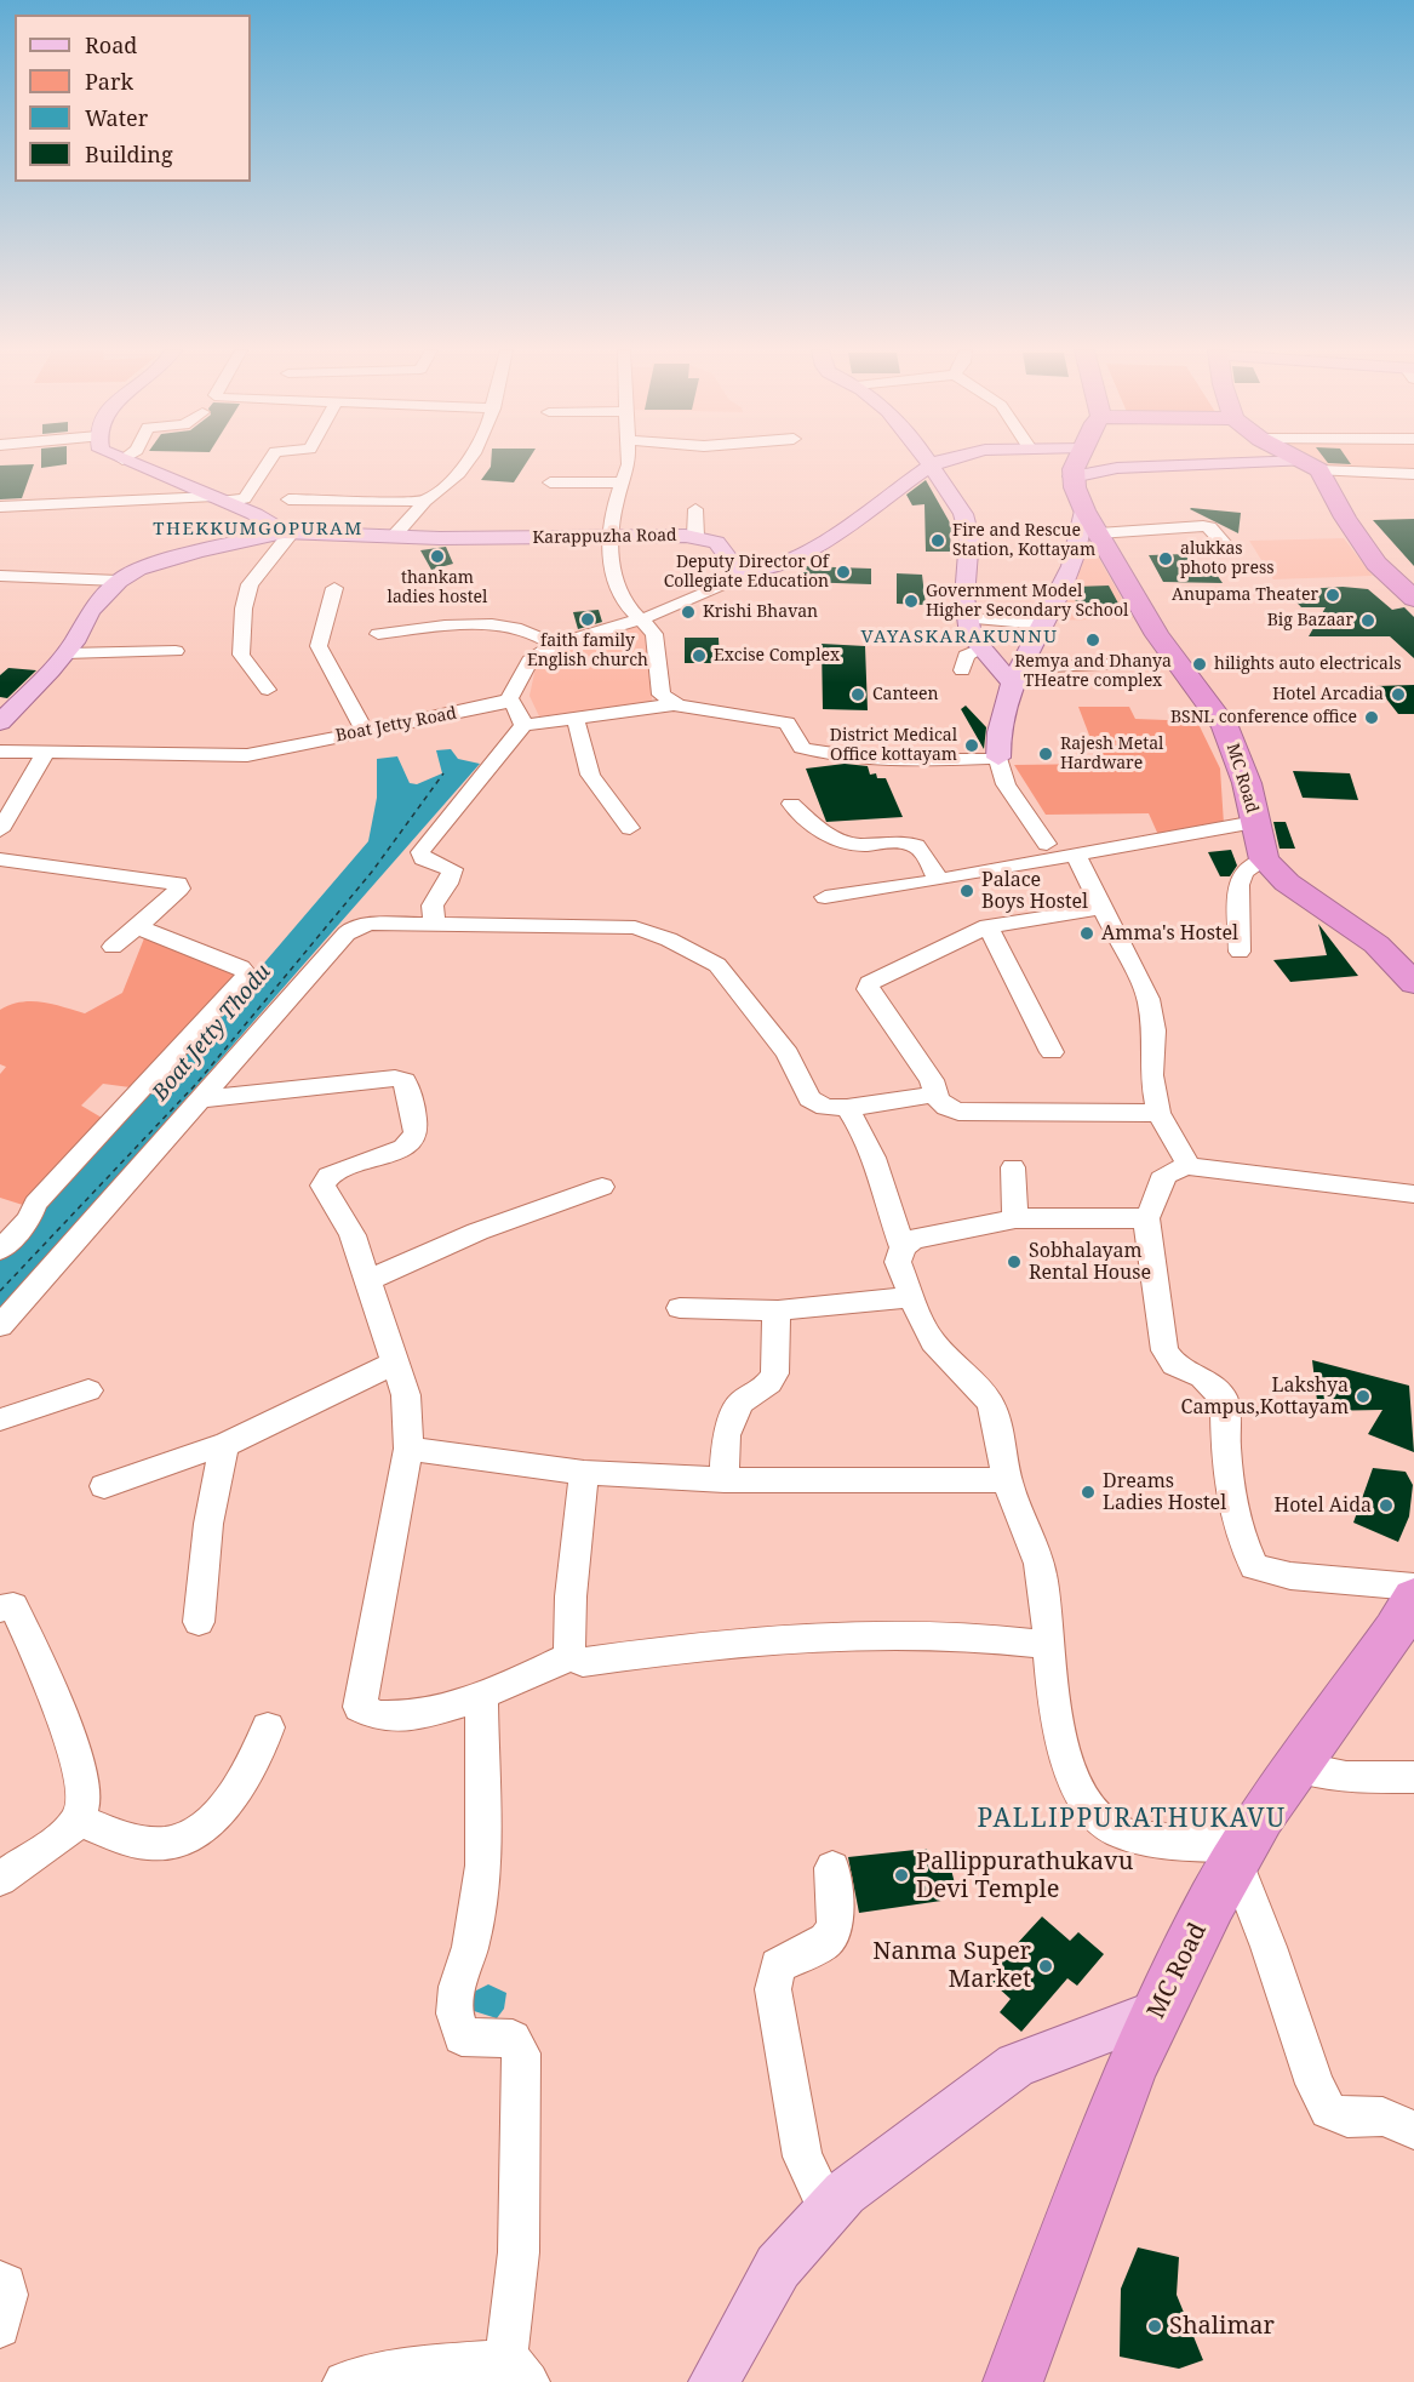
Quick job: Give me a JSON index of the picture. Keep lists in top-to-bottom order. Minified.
{"streets":{"highway":["MC Road"],"main road":["Karappuzha Road"],"street":["Boat Jetty Road"]},"districts":["THEKKUMGOPURAM","VAYASKARAKUNNU","PALLIPPURATHUKAVU"],"water":["Boat Jetty Thodu"],"places":["Fire and Rescue Station, Kottayam","thankam ladies hostel","alukkas photo press","Deputy Director Of Collegiate Education","Anupama Theater","Government Model Higher Secondary School","Krishi Bhavan","faith family English church","Big Bazaar","Remya and Dhanya THeatre complex","Excise Complex","hilights auto electricals","Canteen","Hotel Arcadia","BSNL conference office","District Medical Office kottayam","Rajesh Metal Hardware","Palace Boys Hostel","Amma's Hostel","Sobhalayam Rental House","Lakshya Campus,Kottayam","Dreams Ladies Hostel","Hotel Aida","Pallippurathukavu Devi Temple","Nanma Super Market","Shalimar"],"legend":["Road","Park","Water","Building"]}
